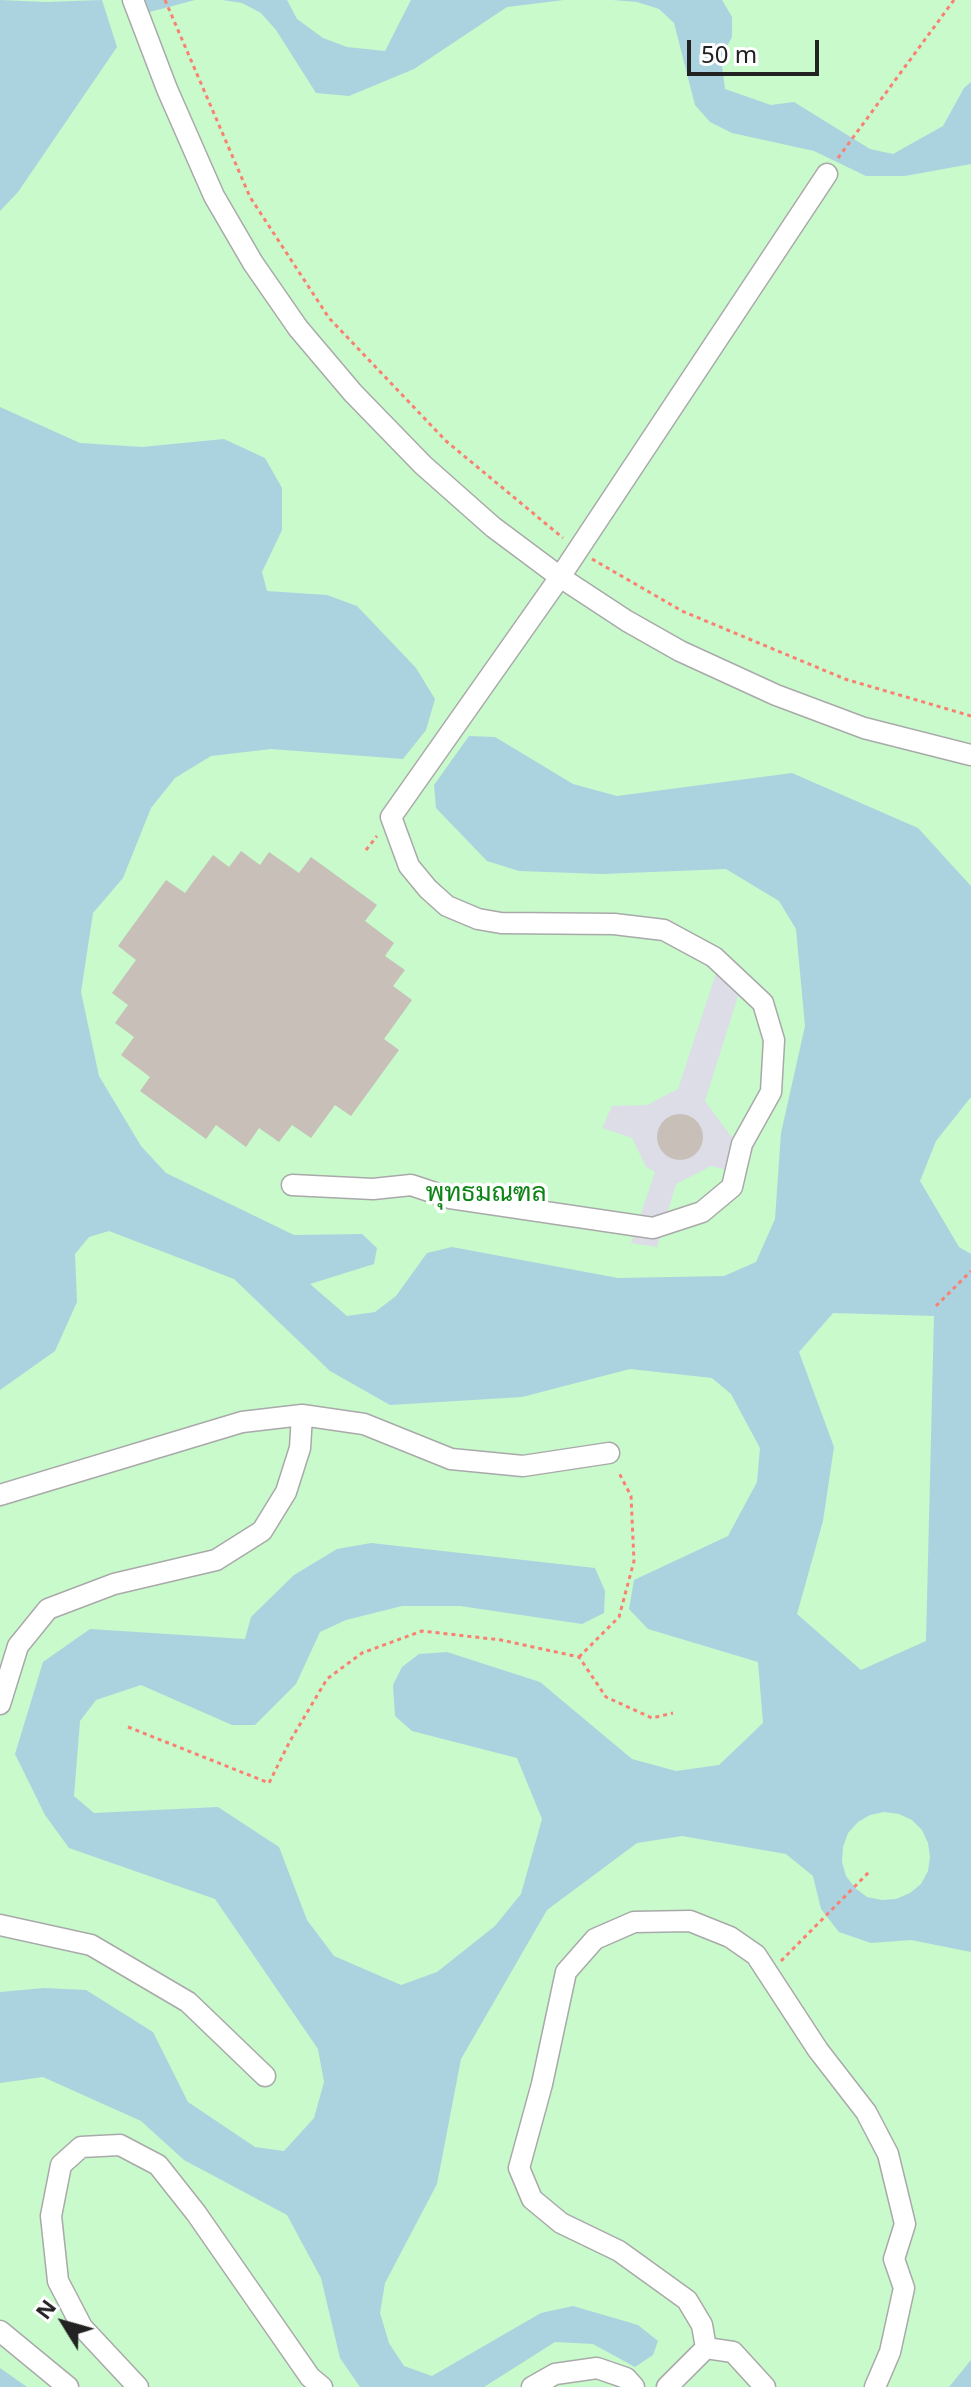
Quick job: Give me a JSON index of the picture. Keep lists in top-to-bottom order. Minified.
{"parks":["พุทธมณฑล"],"scale_bar":"50 m","north":"top left"}
